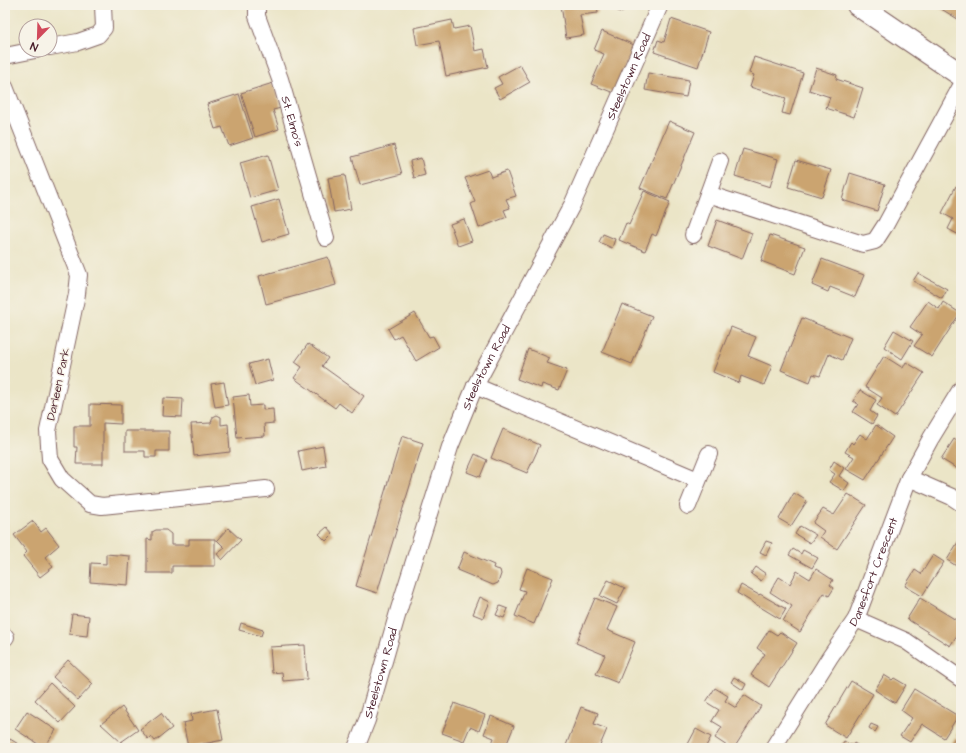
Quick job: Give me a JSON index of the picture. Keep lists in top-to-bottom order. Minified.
{"streets":{"street":["Steelstown Road","St. Elmo's","Darleen Park","Danesfort Crescent"]},"north":"bottom left"}
